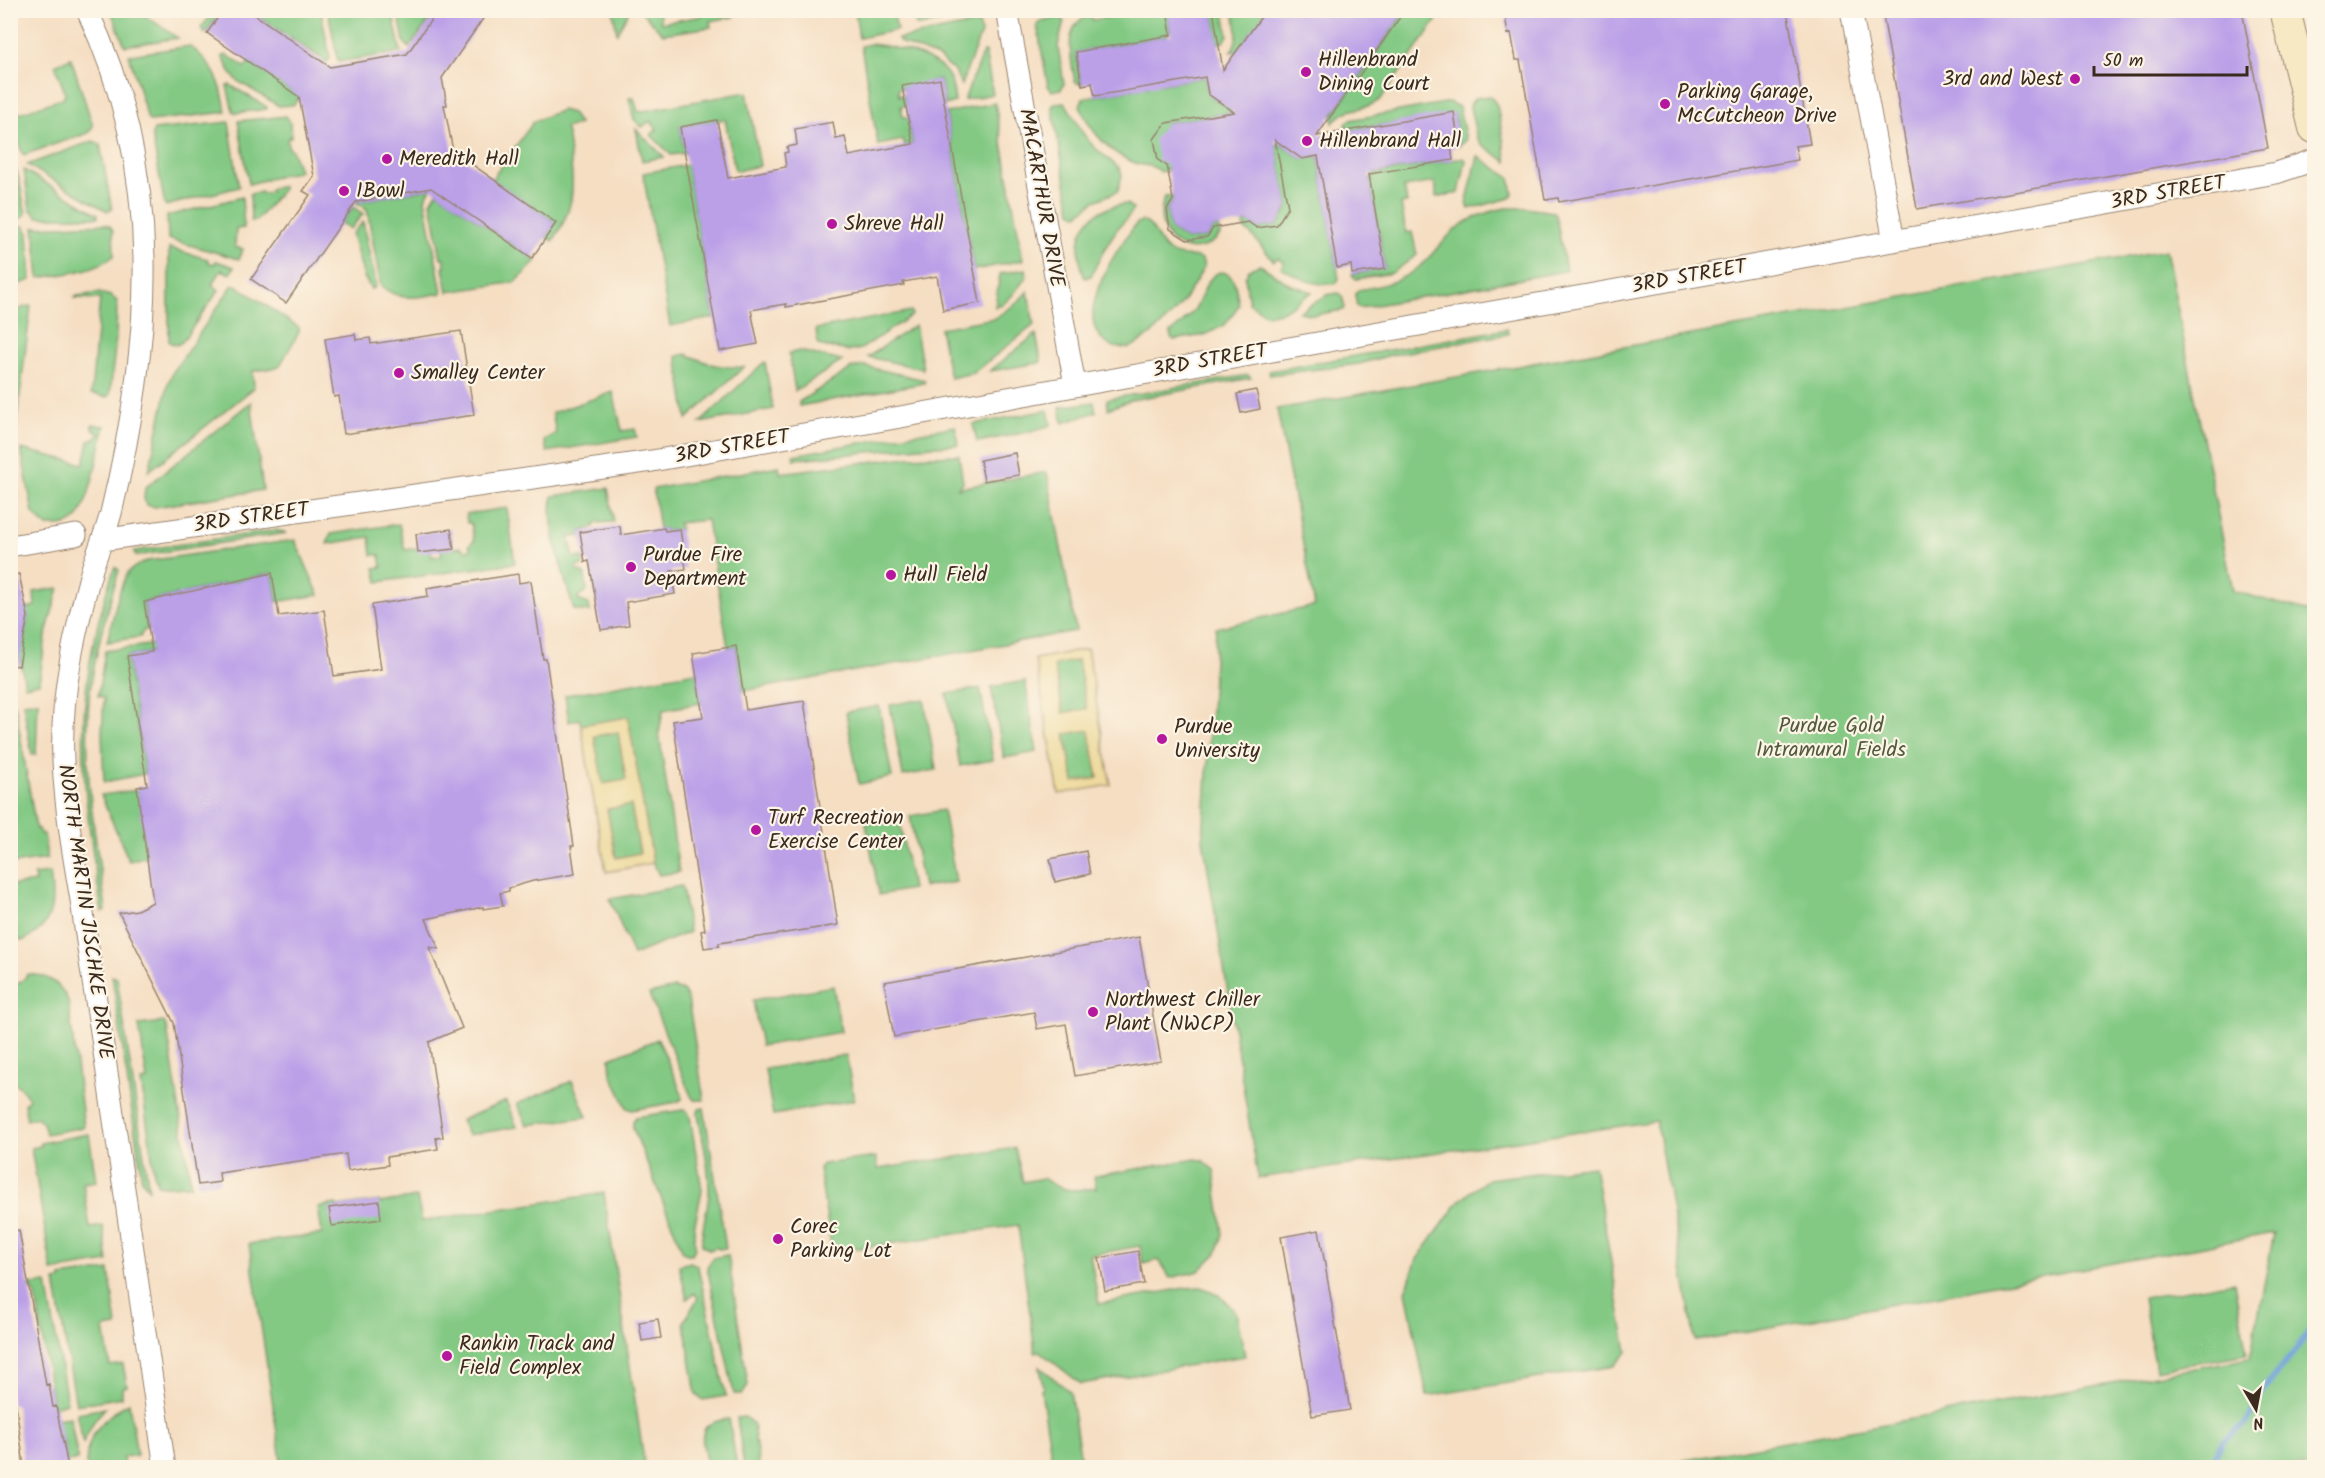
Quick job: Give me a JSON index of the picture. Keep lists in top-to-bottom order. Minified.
{"streets":{"street":["3RD STREET","MACARTHUR DRIVE","NORTH MARTIN JISCHKE DRIVE"]},"crossings":[["3RD STREET","MACARTHUR DRIVE"],["3RD STREET","NORTH MARTIN JISCHKE DRIVE"]],"parks":["Purdue Gold Intramural Fields"],"places":["Hillenbrand Dining Court","3rd and West","Parking Garage, McCutcheon Drive","Hillenbrand Hall","Meredith Hall","1Bowl","Shreve Hall","Smalley Center","Purdue Fire Department","Hull Field","Purdue University","Turf Recreation Exercise Center","Northwest Chiller Plant (NWCP)","Corec Parking Lot","Rankin Track and Field Complex"],"scale_bar":"50 m","north":"bottom"}
